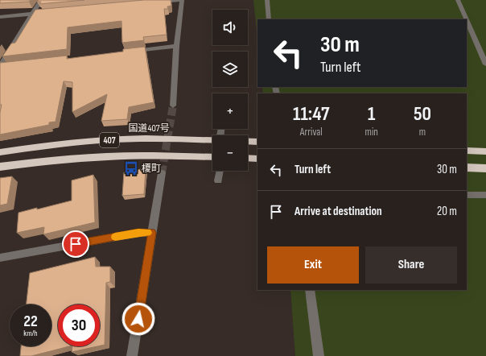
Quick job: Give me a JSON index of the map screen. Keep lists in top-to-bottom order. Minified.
{"streets":{"highway":["国道407号","407"]},"places":{"bus stop":["榎町"]},"page":{"map_buttons":["+","−"],"turn":["30 m","Turn left"],"eta":["11:47","Arrival","1","min","50","m"],"list":[{"name":"Turn left","value":"30 m"},{"name":"Arrive at destination","value":"20 m"}],"buttons":["Exit","Share"],"speed":"22 km/h","limit":"30"}}
